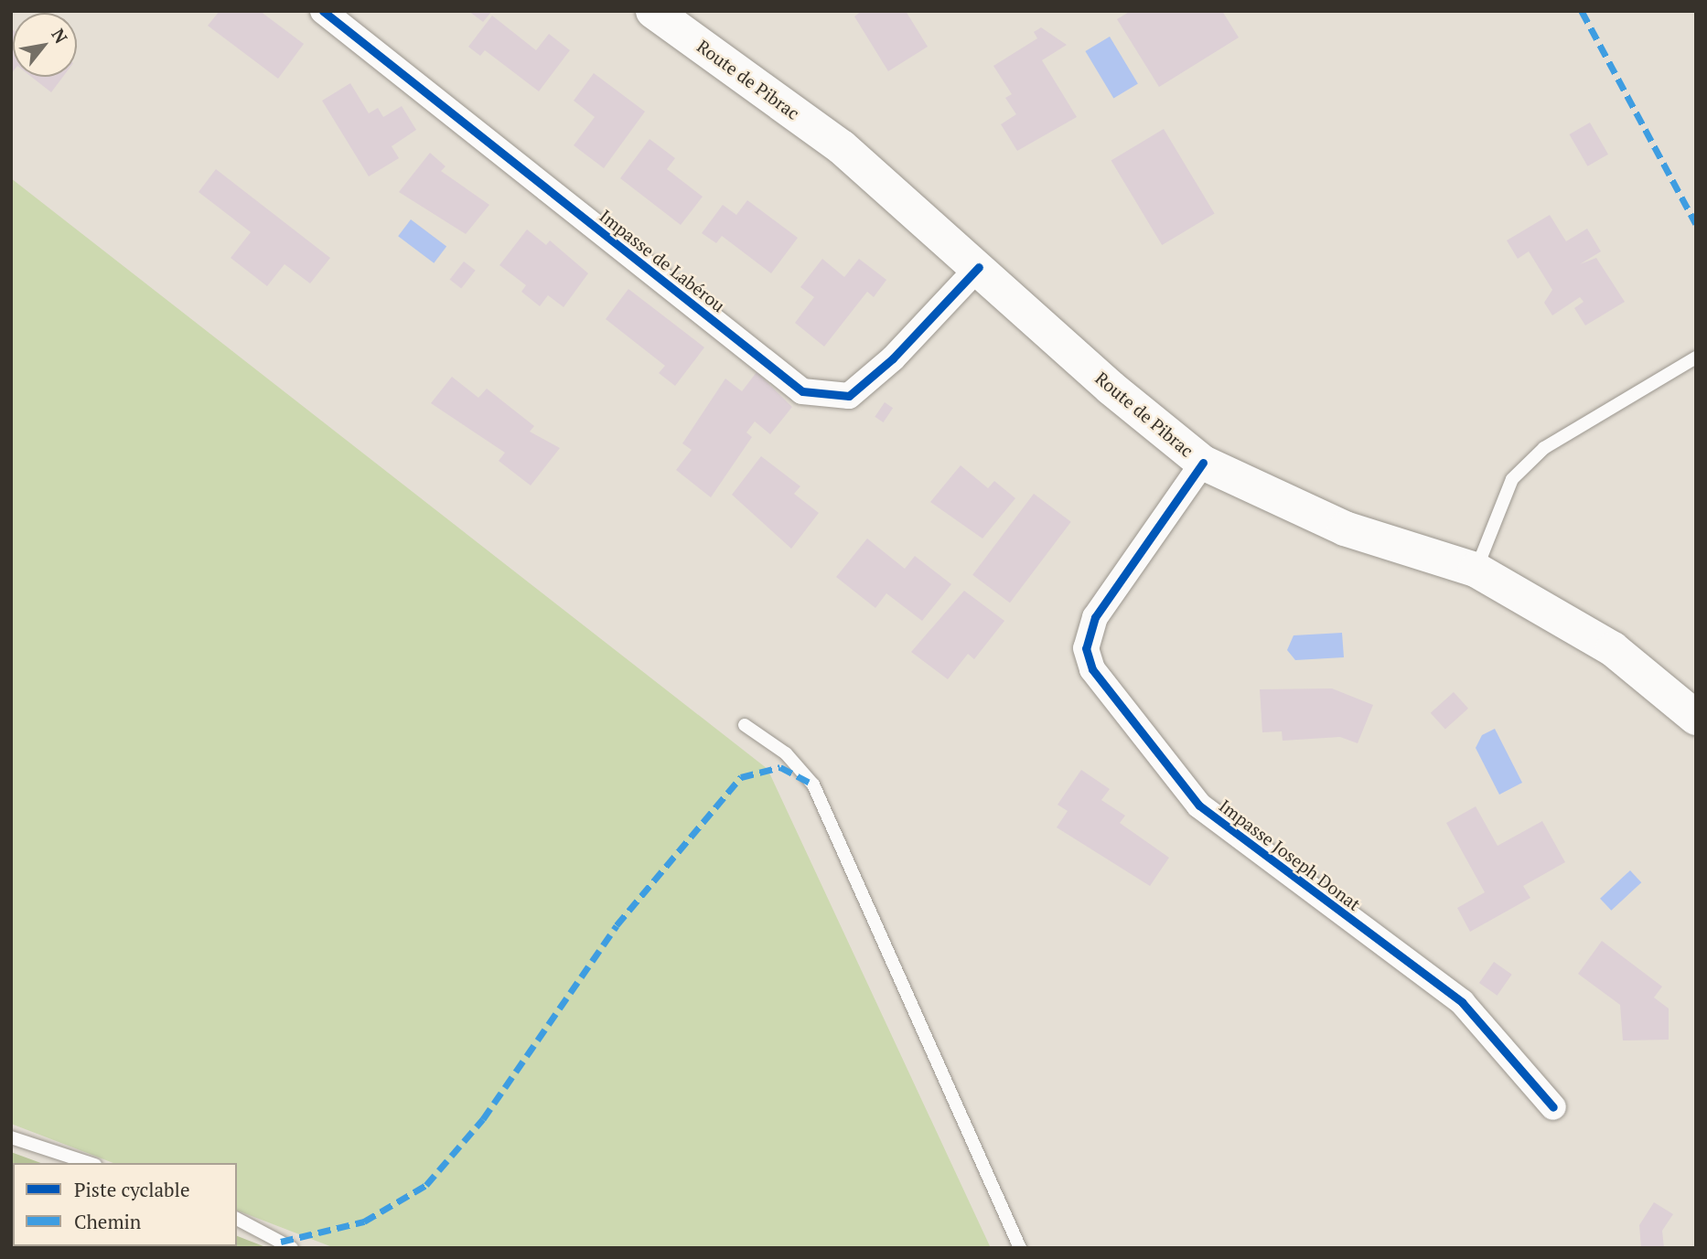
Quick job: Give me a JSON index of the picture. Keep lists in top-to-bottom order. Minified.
{"streets":{"main road":["Route de Pibrac"],"street":["Impasse de Labérou","Impasse Joseph Donat"]},"crossings":[["Route de Pibrac","Impasse de Labérou"],["Route de Pibrac","Impasse Joseph Donat"]],"legend":["Piste cyclable","Chemin"],"north":"top right"}
